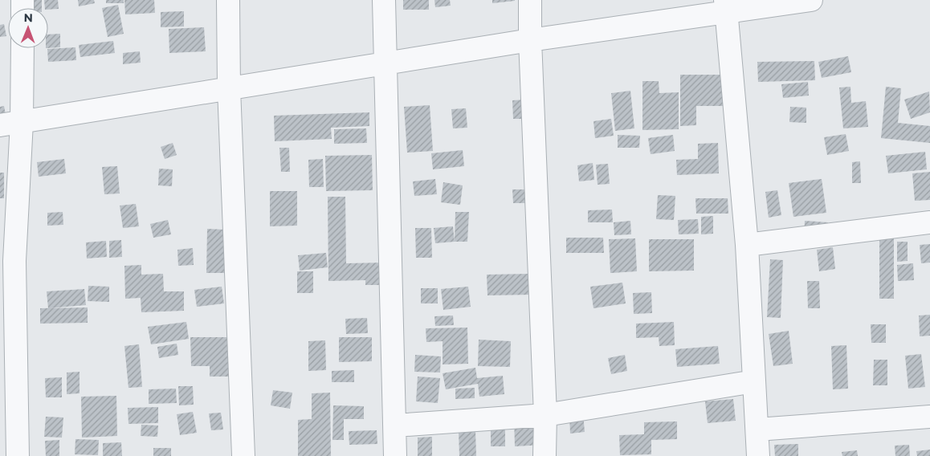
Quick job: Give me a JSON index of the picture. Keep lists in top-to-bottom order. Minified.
{"north":"top"}
